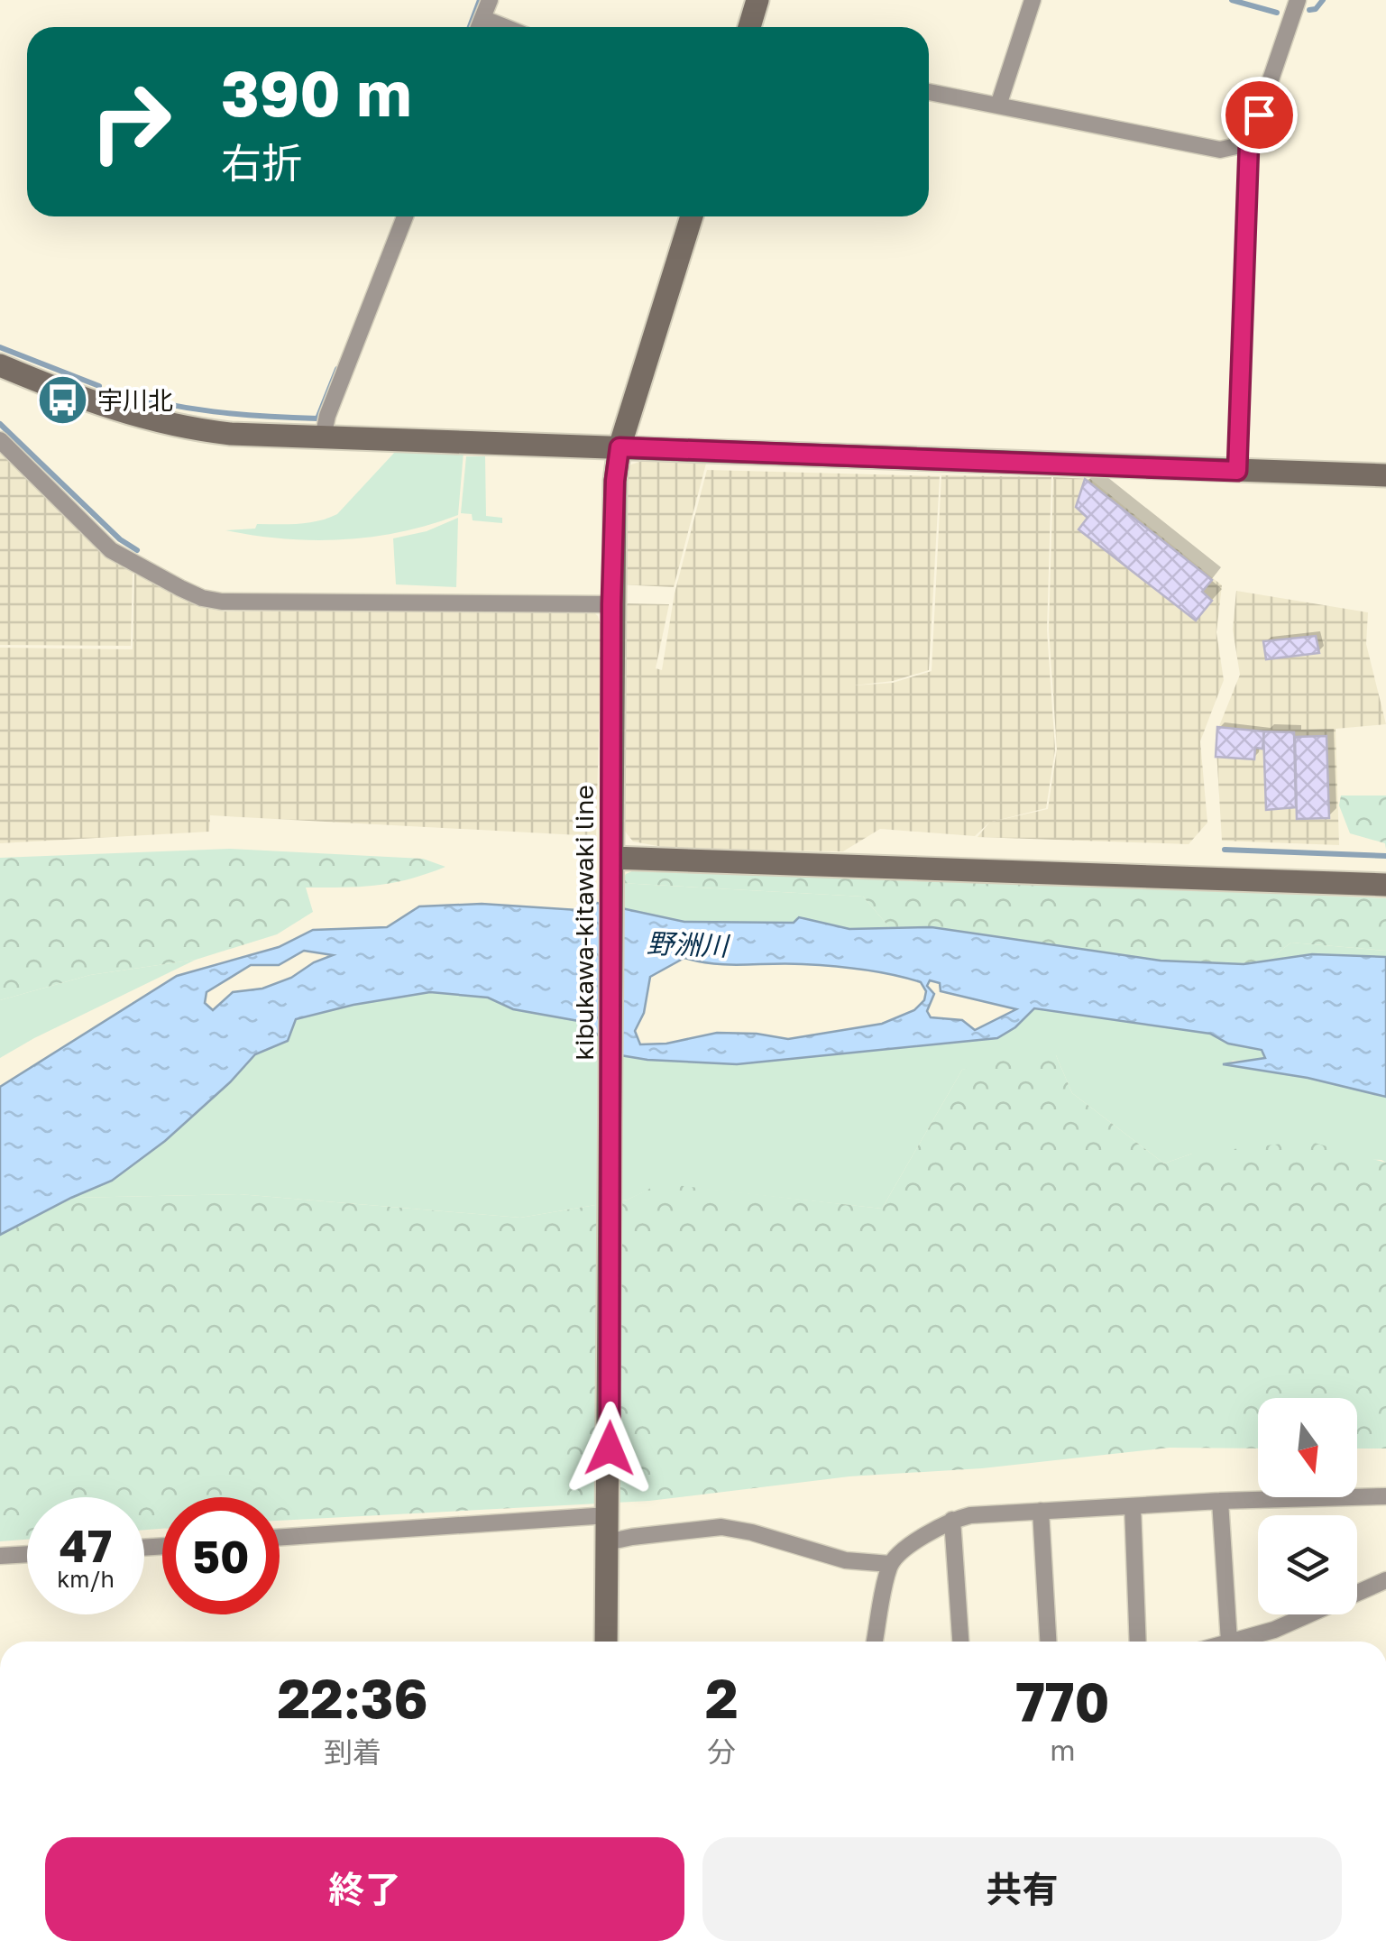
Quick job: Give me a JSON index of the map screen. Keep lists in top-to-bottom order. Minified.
{"streets":{"street":["kibukawa-kitawaki line"]},"water":["野洲川"],"places":{"bus stop":["宇川北"]},"north":"bottom","page":{"turn":["390 m","右折"],"speed":"47 km/h","limit":"50","eta":["22:36","到着","2","分","770","m"],"buttons":["終了","共有"]}}
